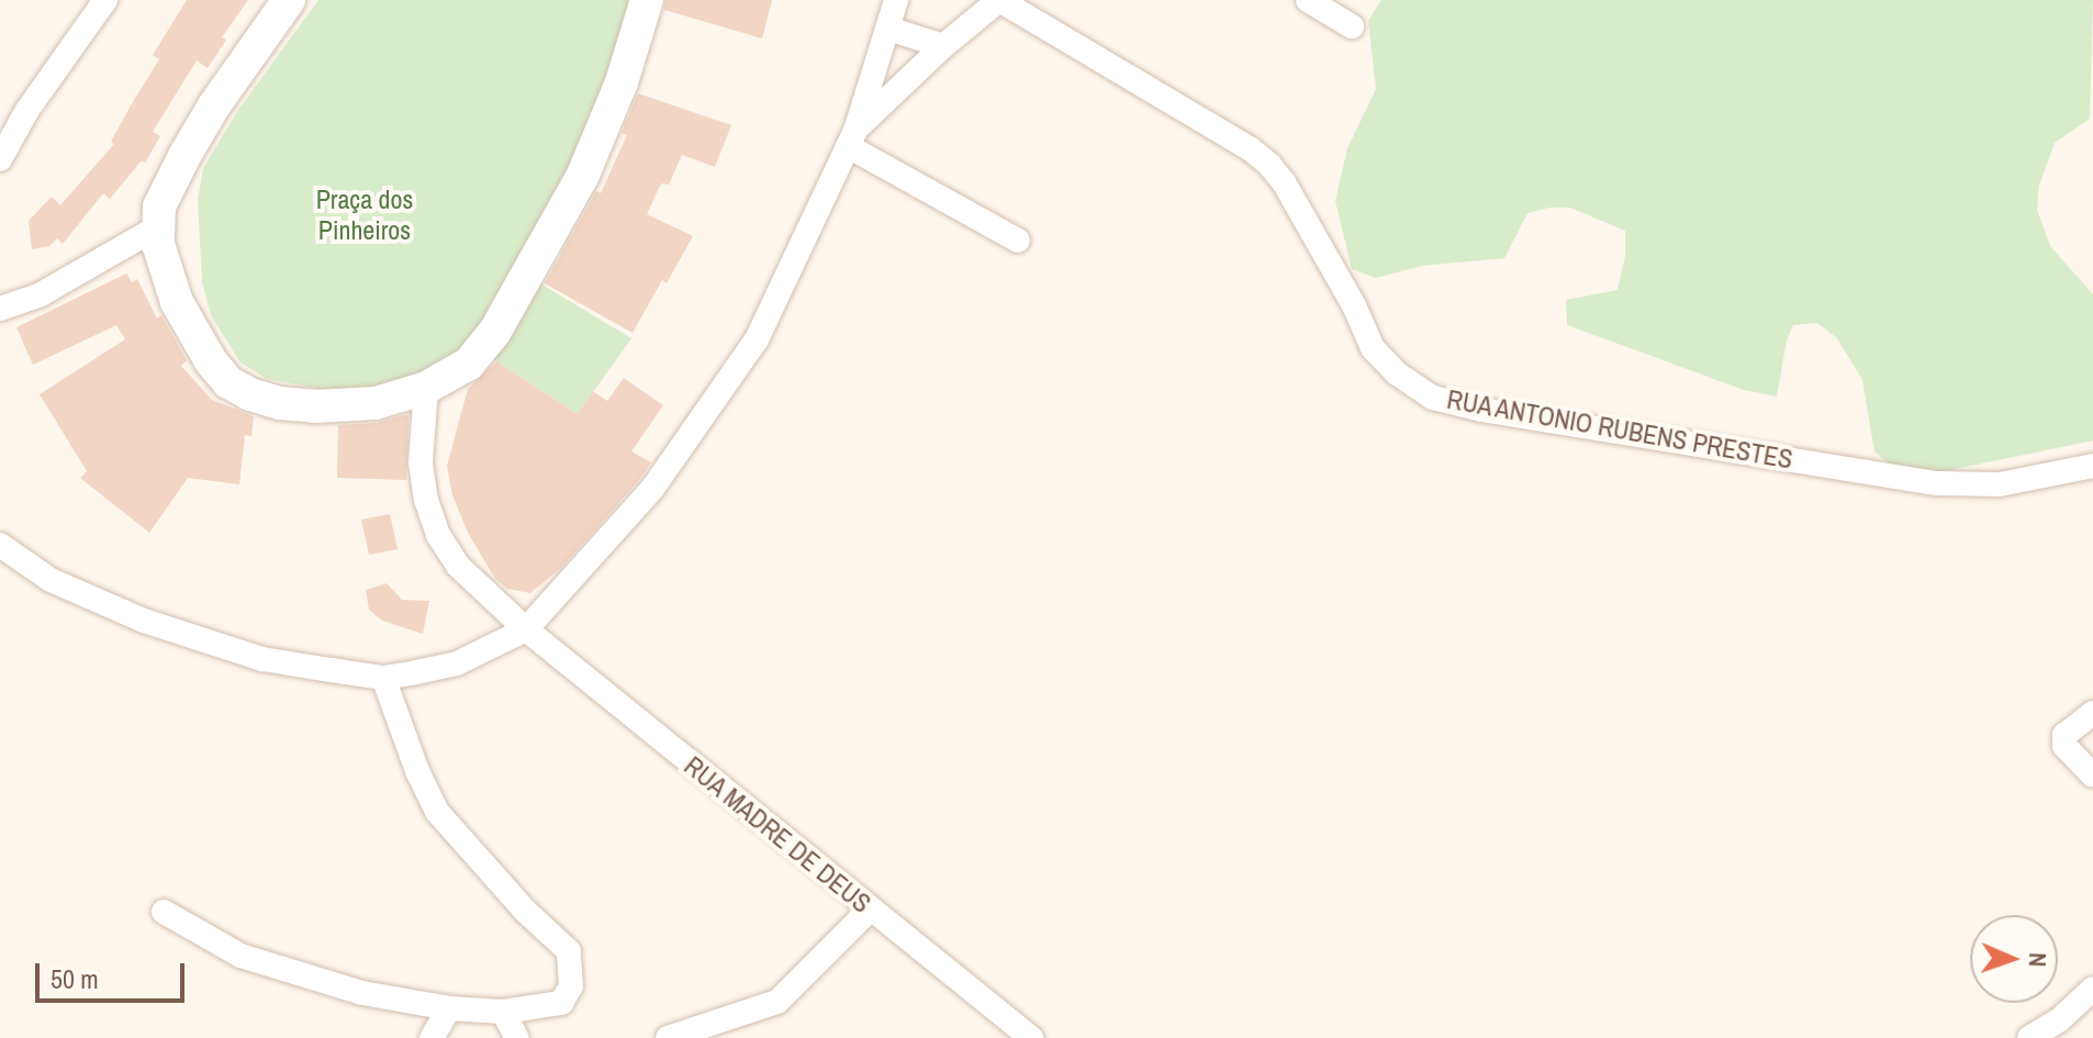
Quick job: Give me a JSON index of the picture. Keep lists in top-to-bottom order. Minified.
{"streets":{"street":["RUA ANTONIO RUBENS PRESTES","RUA MADRE DE DEUS"]},"parks":["Praça dos Pinheiros"],"scale_bar":"50 m","north":"right"}
